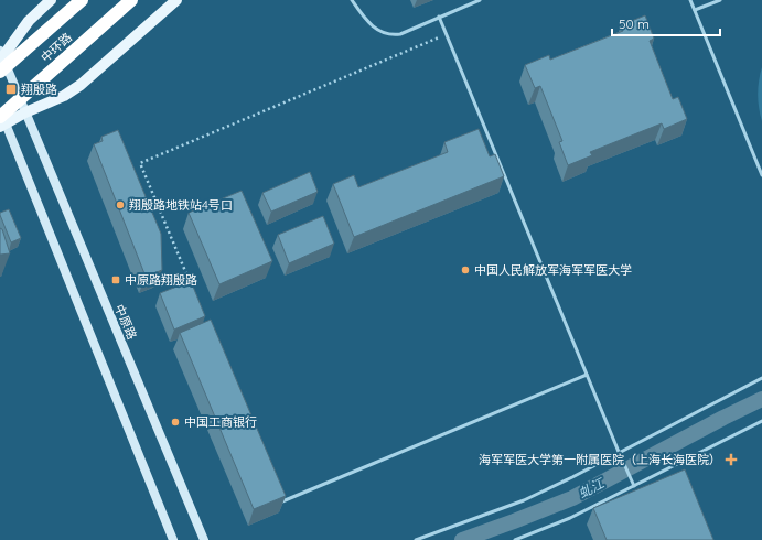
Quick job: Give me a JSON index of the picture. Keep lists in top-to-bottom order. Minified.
{"streets":{"highway":["中环路"],"main road":["中原路"]},"water":["虬江"],"places":{"transit":["翔殷路","中原路翔殷路"],"other":["翔殷路地铁站4号口","中国人民解放军海军军医大学","中国工商银行"],"health":["海军军医大学第一附属医院（上海长海医院）"]},"scale_bar":"50 m"}
